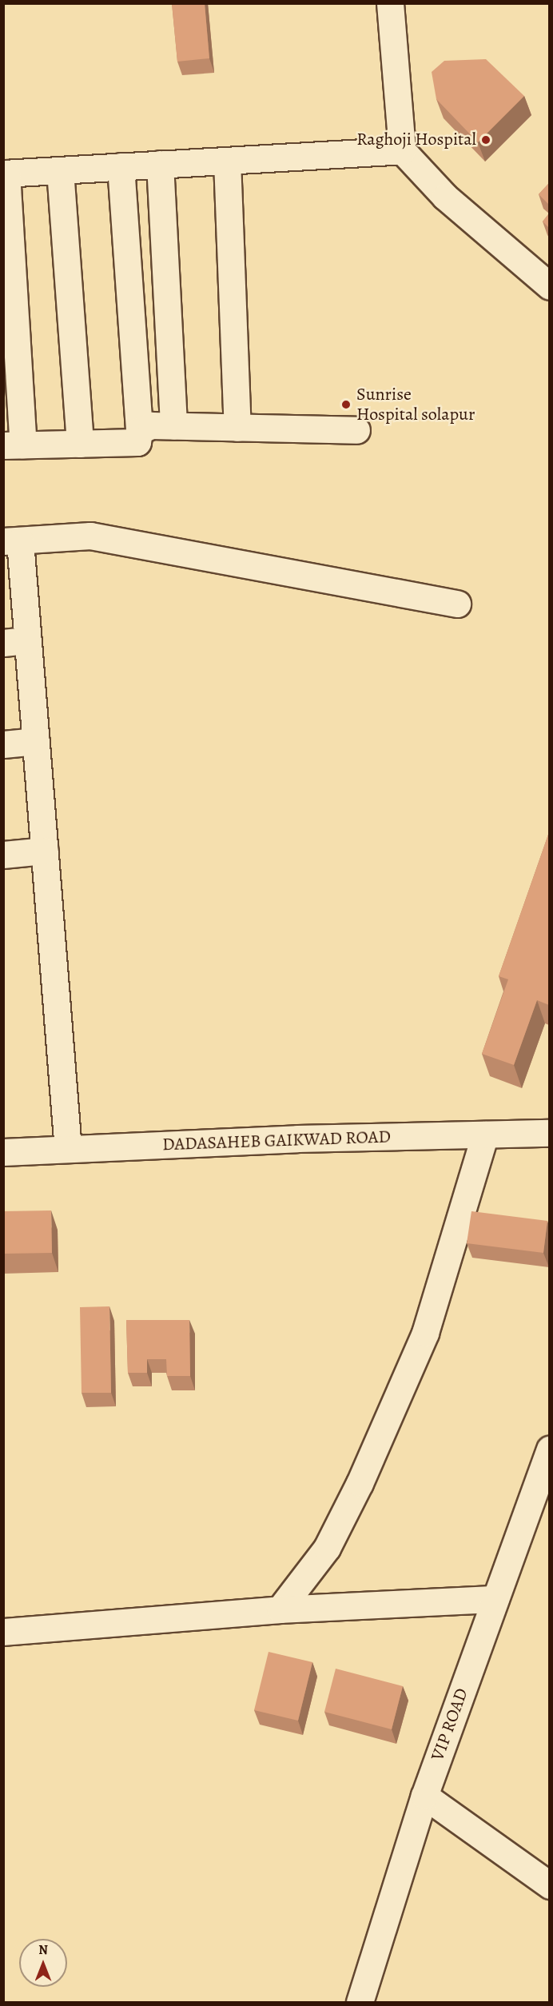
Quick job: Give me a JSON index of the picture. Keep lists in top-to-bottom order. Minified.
{"streets":{"street":["DADASAHEB GAIKWAD ROAD","VIP ROAD"]},"places":["Raghoji Hospital","Sunrise Hospital solapur"],"north":"top"}
